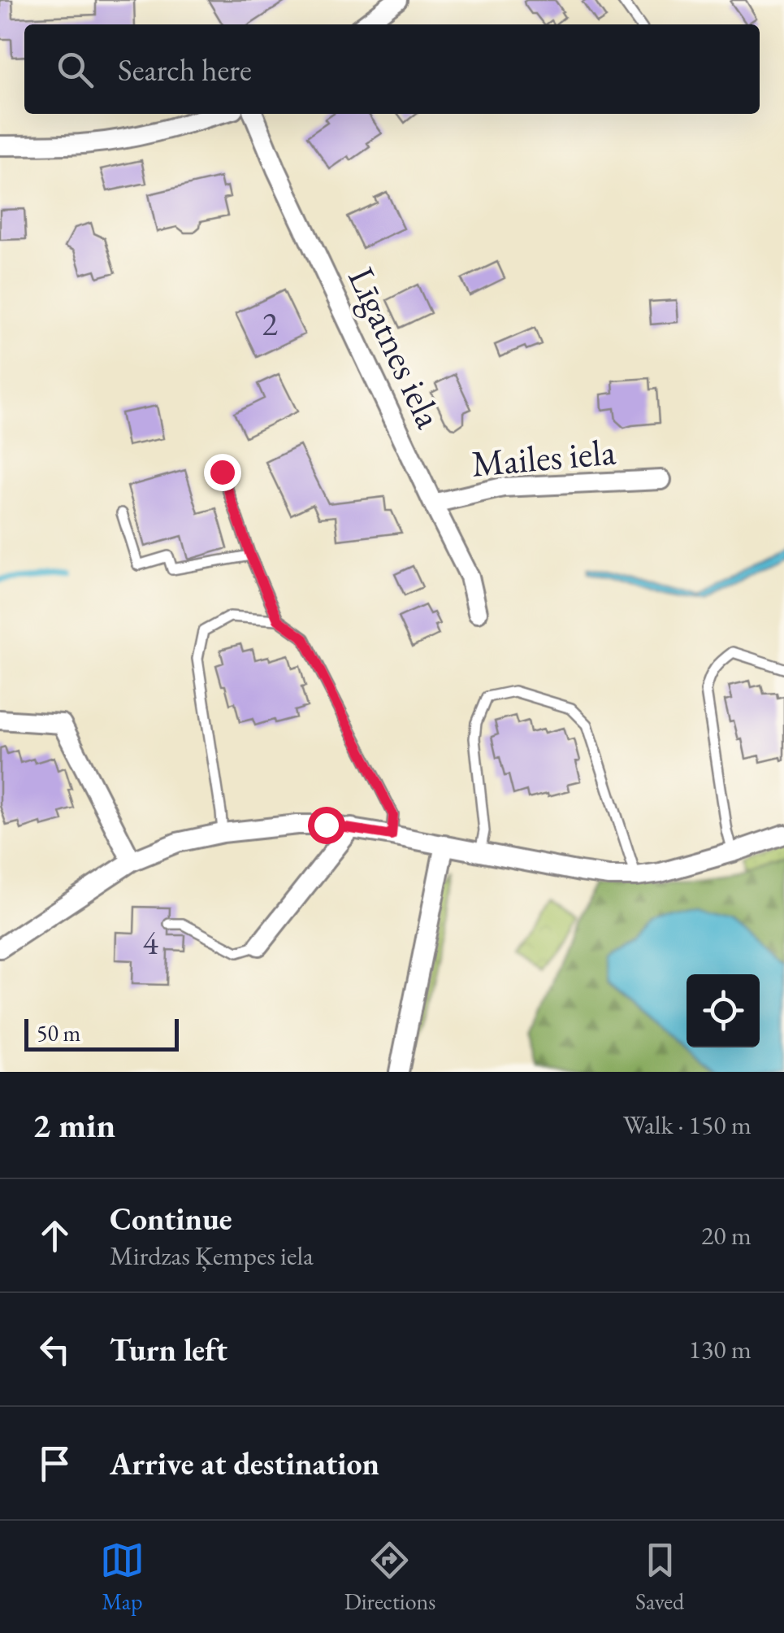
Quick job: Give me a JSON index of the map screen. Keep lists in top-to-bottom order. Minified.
{"streets":{"street":["Līgatnes iela","Mailes iela"]},"crossings":[["Līgatnes iela","Mailes iela"]],"house_numbers":["2","4"],"scale_bar":"50 m","page":{"search":"Search here","scale":"50 m","heading":["2 min","Walk · 150 m"],"list":[["Continue","Mirdzas Ķempes iela","20 m"],["Turn left","130 m"],"Arrive at destination"],"nav":["Map","Directions","Saved"]}}
